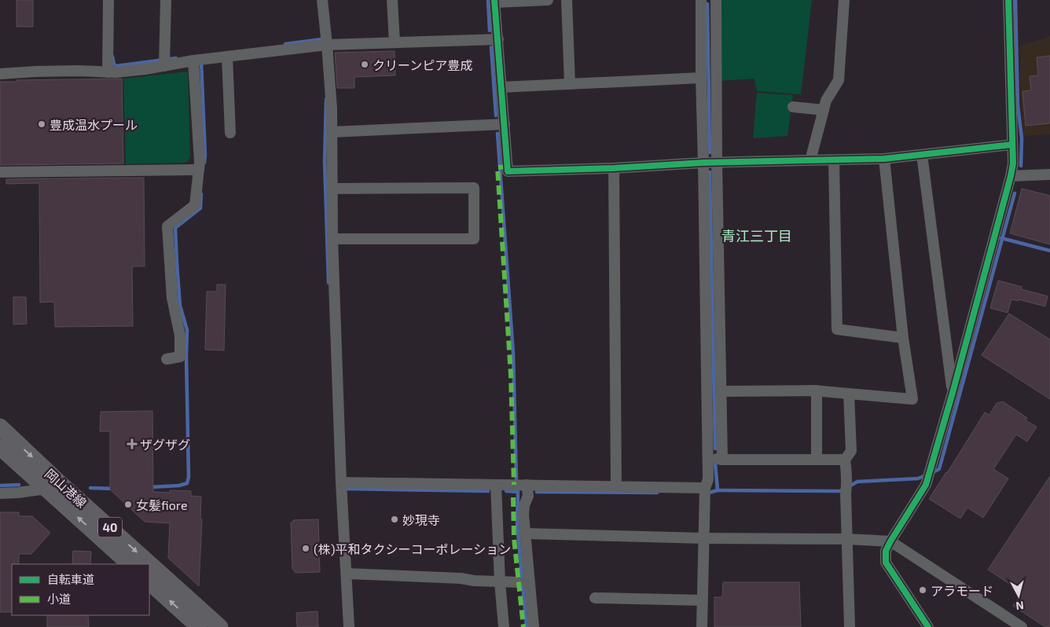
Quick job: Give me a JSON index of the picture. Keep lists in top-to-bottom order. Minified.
{"streets":{"main road":["岡山港線","40"]},"districts":["青江三丁目"],"places":{"other":["クリーンピア豊成","豊成温水プール","女髪fiore","妙現寺","(株)平和タクシーコーポレーション","アラモード"],"health":["ザグザグ"]},"legend":["自転車道","小道"],"north":"bottom"}
